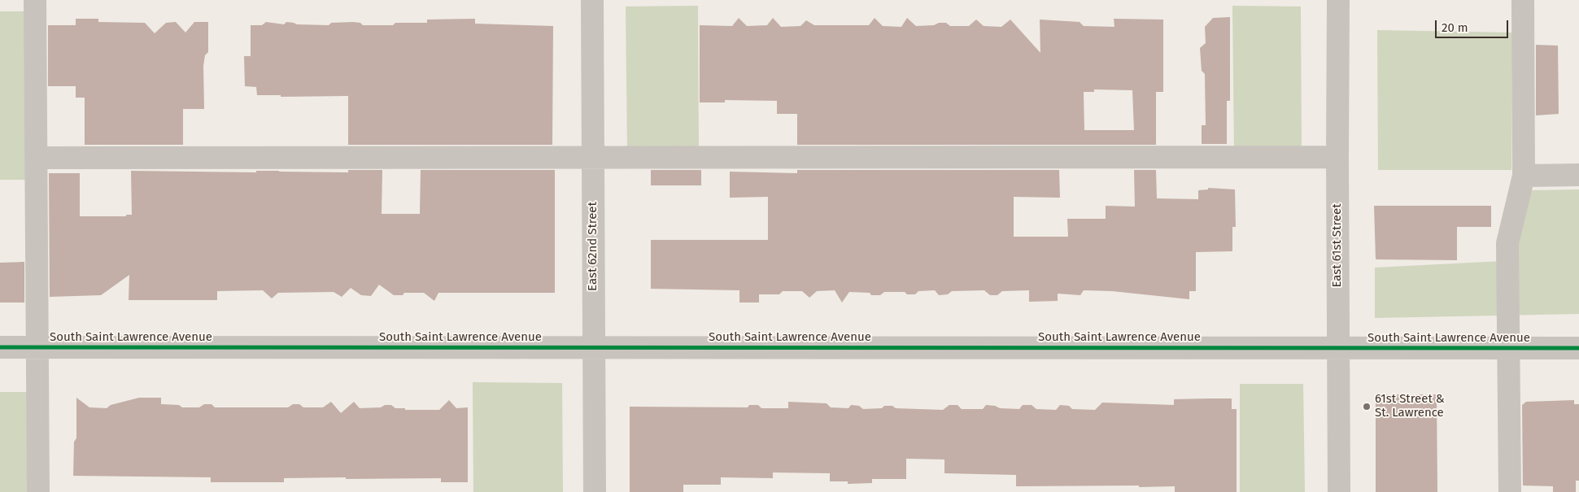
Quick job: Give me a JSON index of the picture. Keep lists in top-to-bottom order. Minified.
{"streets":{"street":["East 61st Street","East 62nd Street","South Saint Lawrence Avenue"]},"crossings":[["East 61st Street","South Saint Lawrence Avenue"],["East 62nd Street","South Saint Lawrence Avenue"]],"places":["61st Street & St. Lawrence"],"scale_bar":"20 m"}
